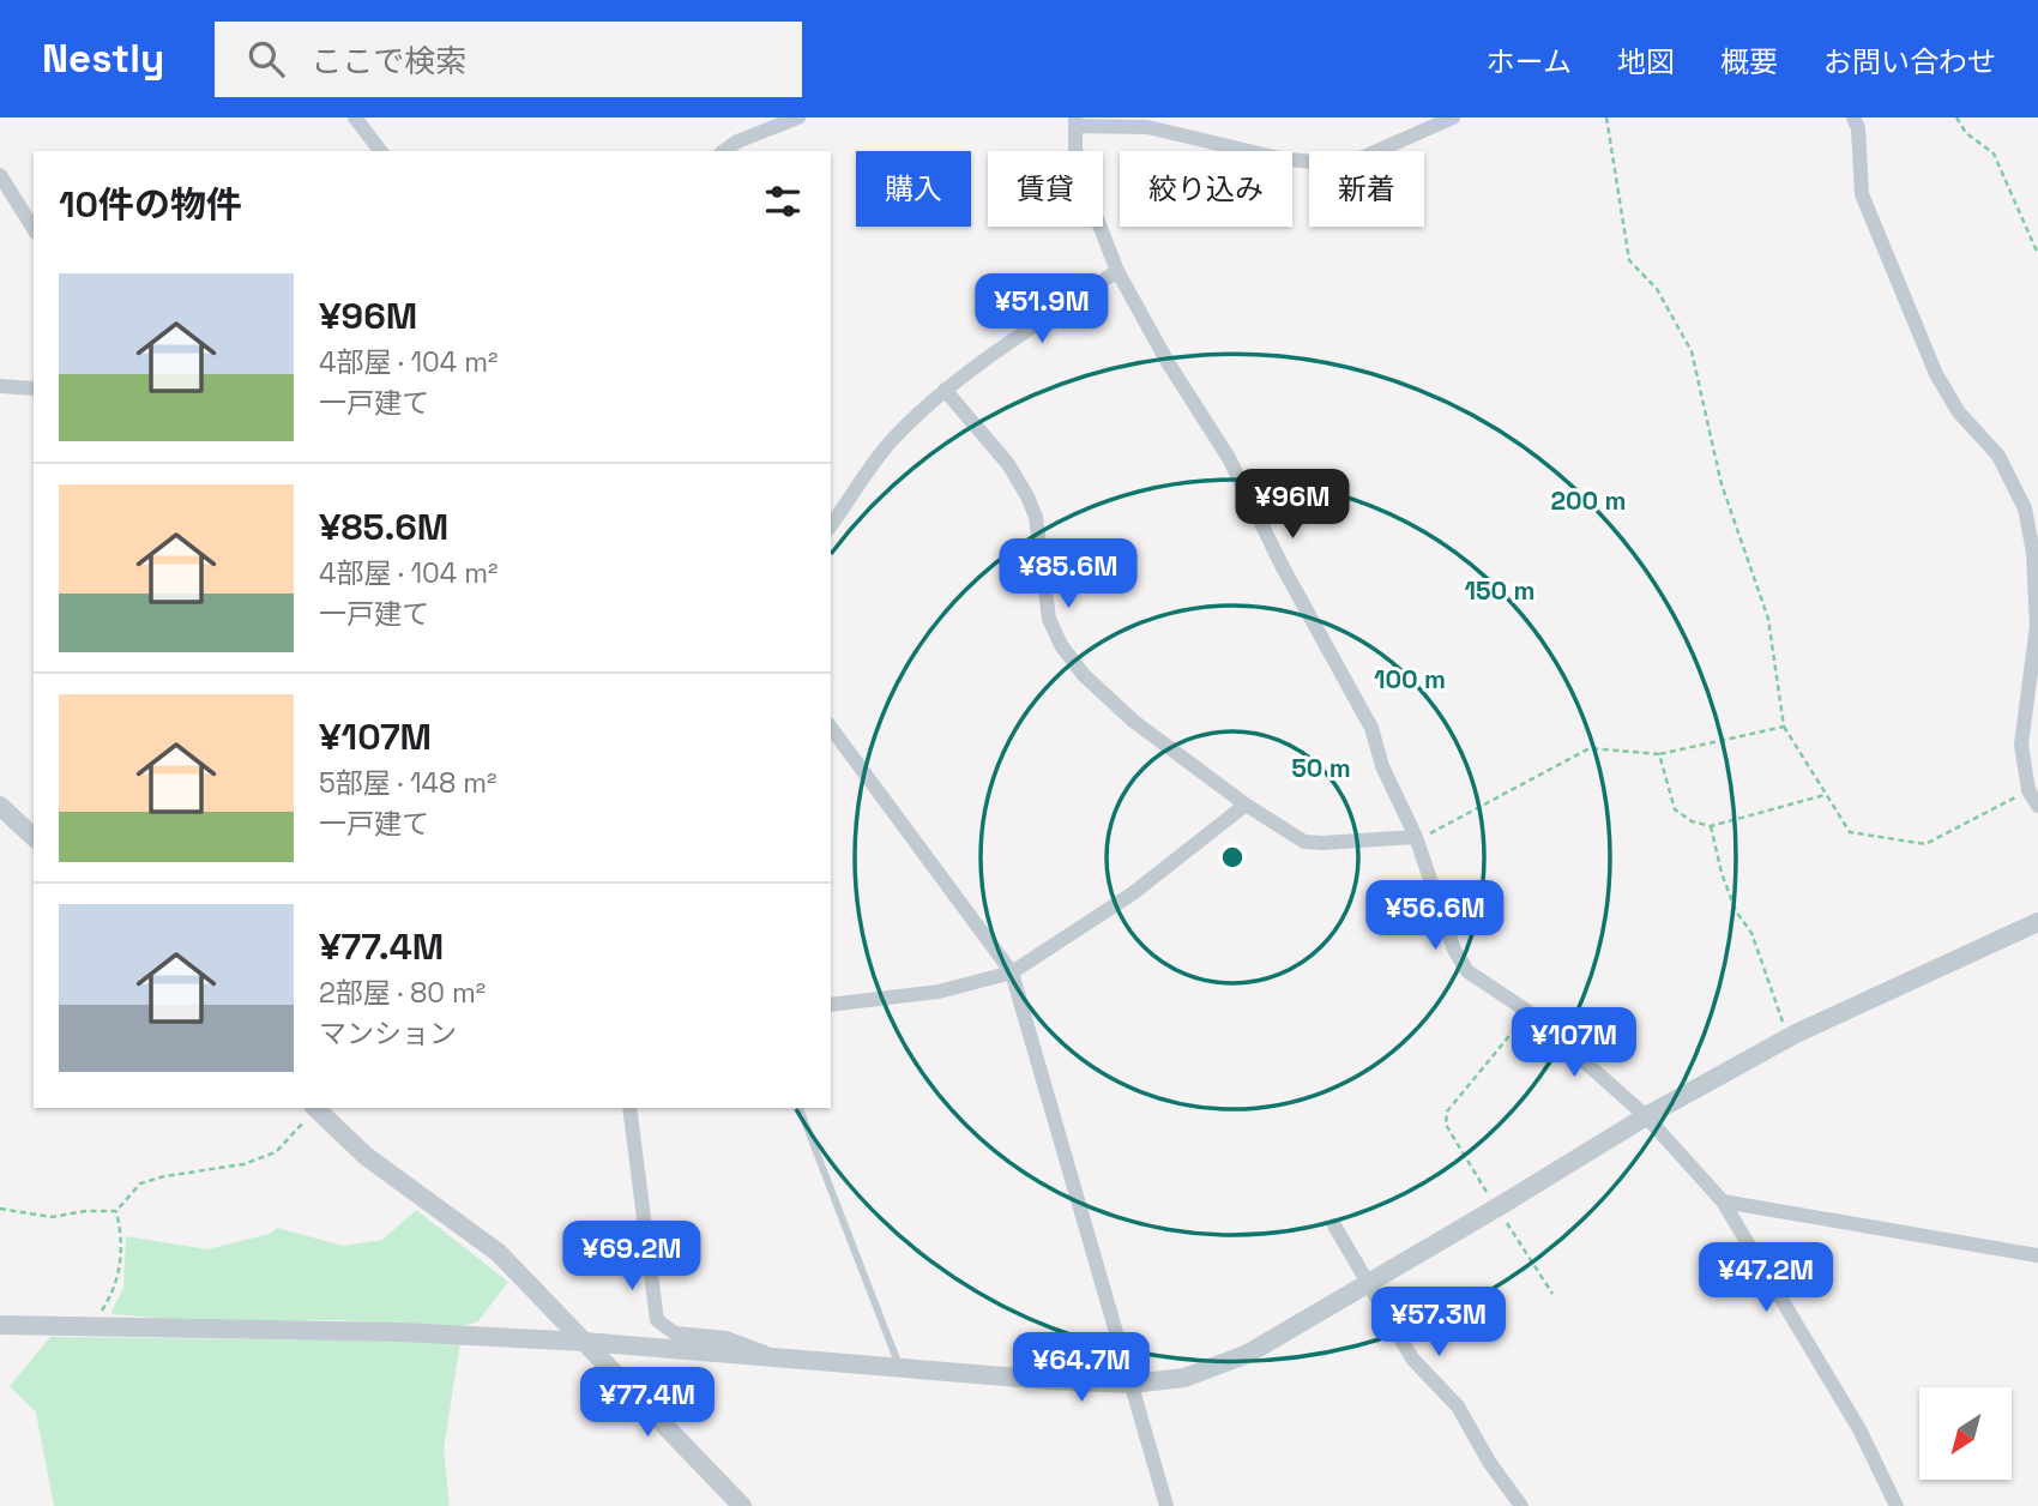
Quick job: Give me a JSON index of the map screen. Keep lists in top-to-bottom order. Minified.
{"north":"bottom left","page":{"header":"Nestly","search":"ここで検索","nav":["ホーム","地図","概要","お問い合わせ"],"chip":["購入","賃貸","絞り込み","新着"],"heading":"10件の物件","list":[{"name":"¥96M","note":"4部屋 · 104 m² · 一戸建て"},{"name":"¥85.6M","note":"4部屋 · 104 m² · 一戸建て"},{"name":"¥107M","note":"5部屋 · 148 m² · 一戸建て"},{"name":"¥77.4M","note":"2部屋 · 80 m² · マンション"}],"price":["¥51.9M","¥96M","¥85.6M","¥56.6M","¥107M","¥69.2M","¥47.2M","¥57.3M","¥64.7M","¥77.4M"]},"rings":["200 m","150 m","100 m","50 m"]}
